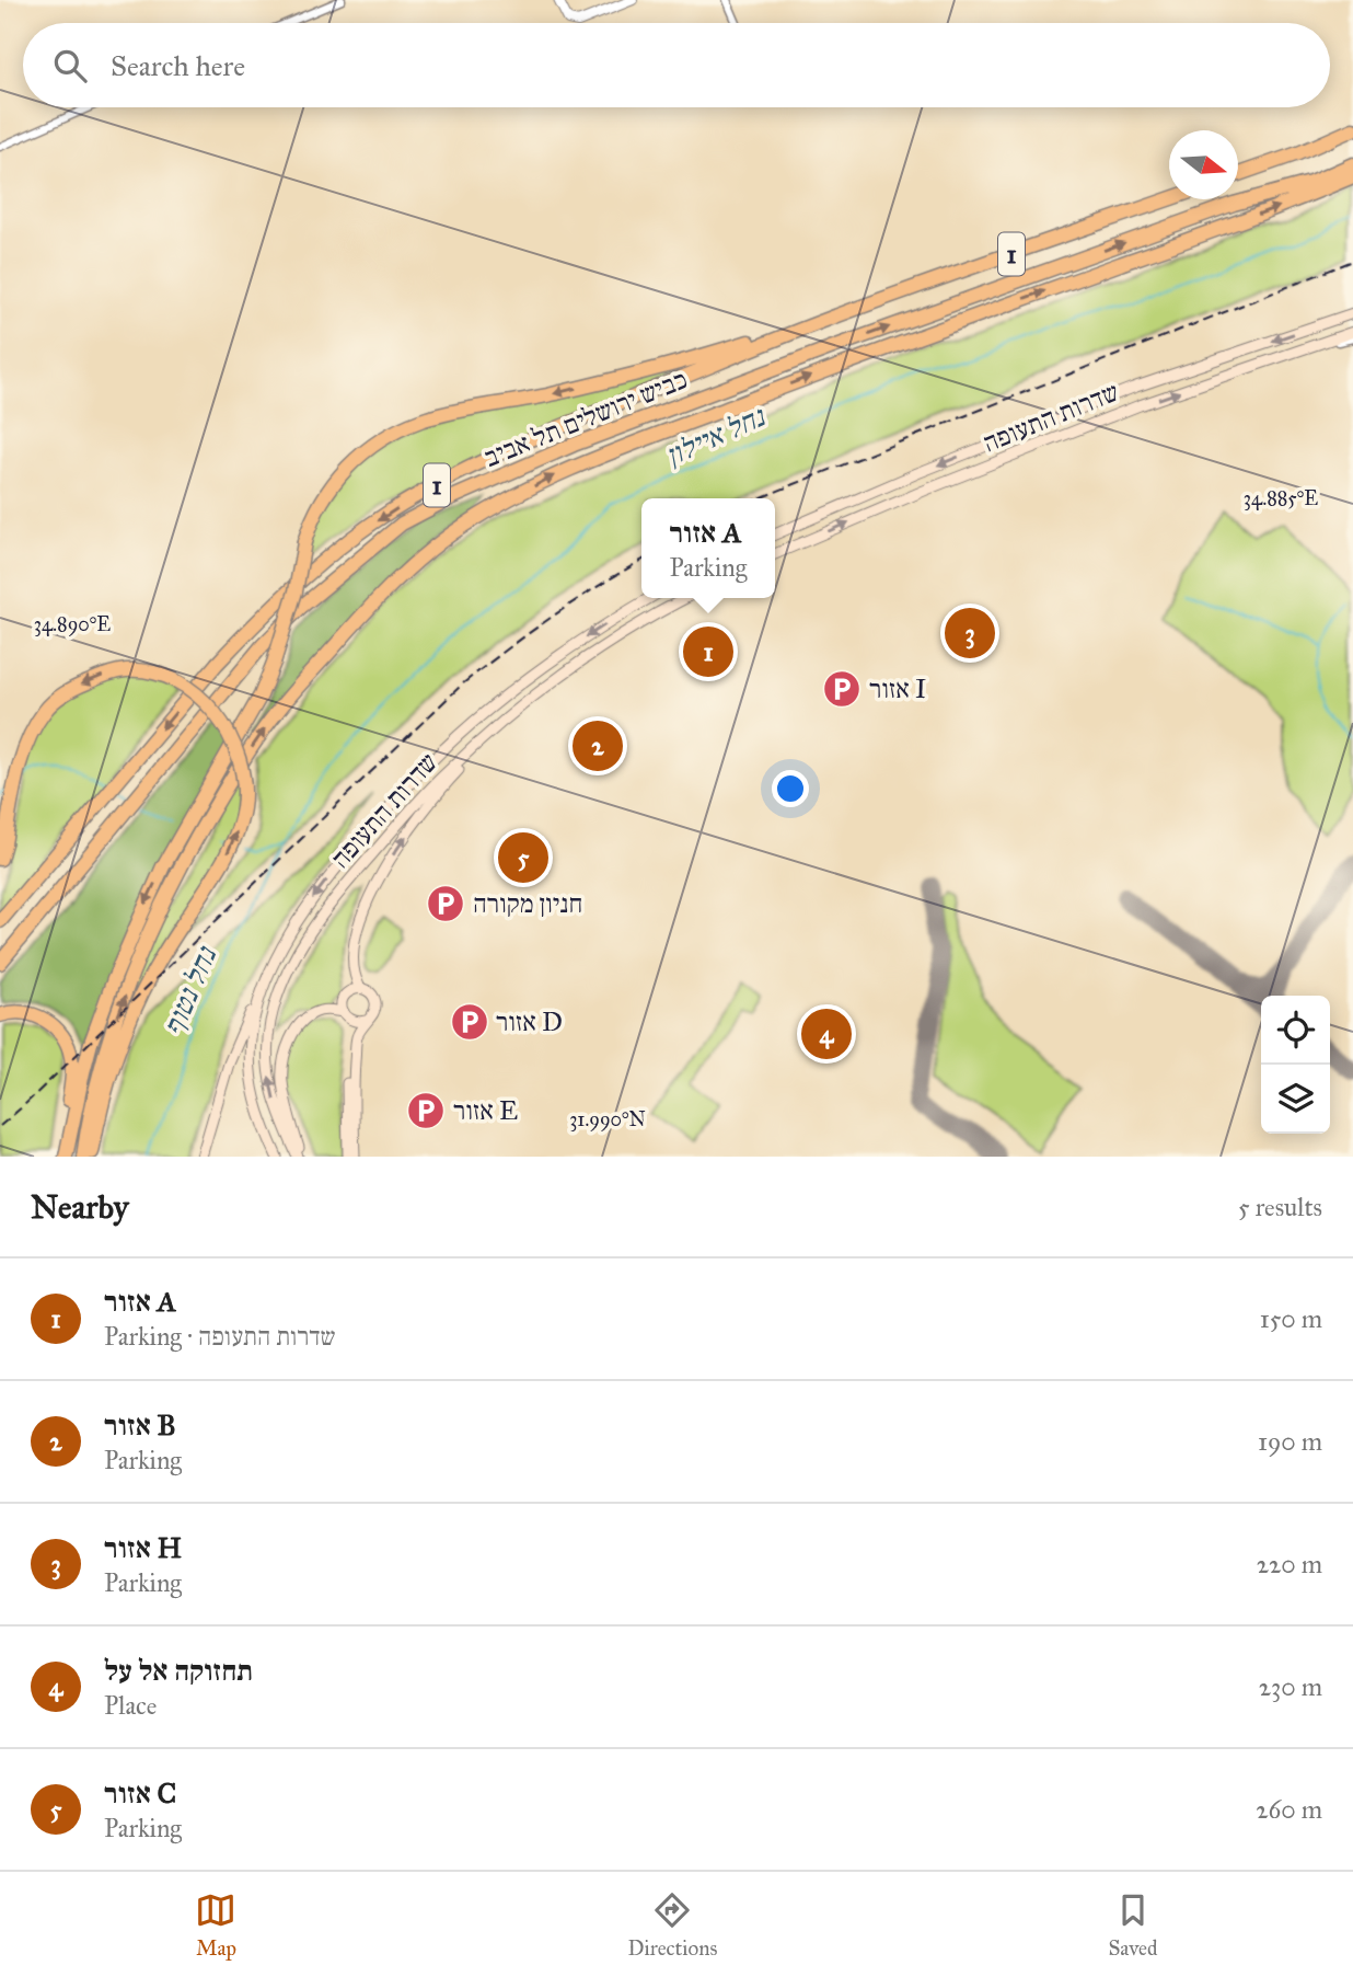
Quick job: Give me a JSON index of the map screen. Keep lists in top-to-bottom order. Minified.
{"streets":{"highway":["1","כביש ירושלים תל אביב"],"main road":["שדרות התעופה"]},"crossings":[["1","כביש ירושלים תל אביב"]],"water":["נחל איילון","נחל נטוף"],"places":{"parking":["אזור I","חניון מקורה","אזור D","אזור E"]},"north":"right","page":{"search":"Search here","popup":["אזור A","Parking"],"pins":["3","1","2","5","4"],"heading":["Nearby","5 results"],"list":[{"mark":"1","name":"אזור A","note":"Parking · שדרות התעופה","value":"150 m"},{"mark":"2","name":"אזור B","note":"Parking","value":"190 m"},{"mark":"3","name":"אזור H","note":"Parking","value":"220 m"},{"mark":"4","name":"תחזוקה אל על","note":"Place","value":"230 m"},{"mark":"5","name":"אזור C","note":"Parking","value":"260 m"}],"nav":["Map","Directions","Saved"]},"coordinates":["34.885°E","34.890°E","31.990°N"]}
